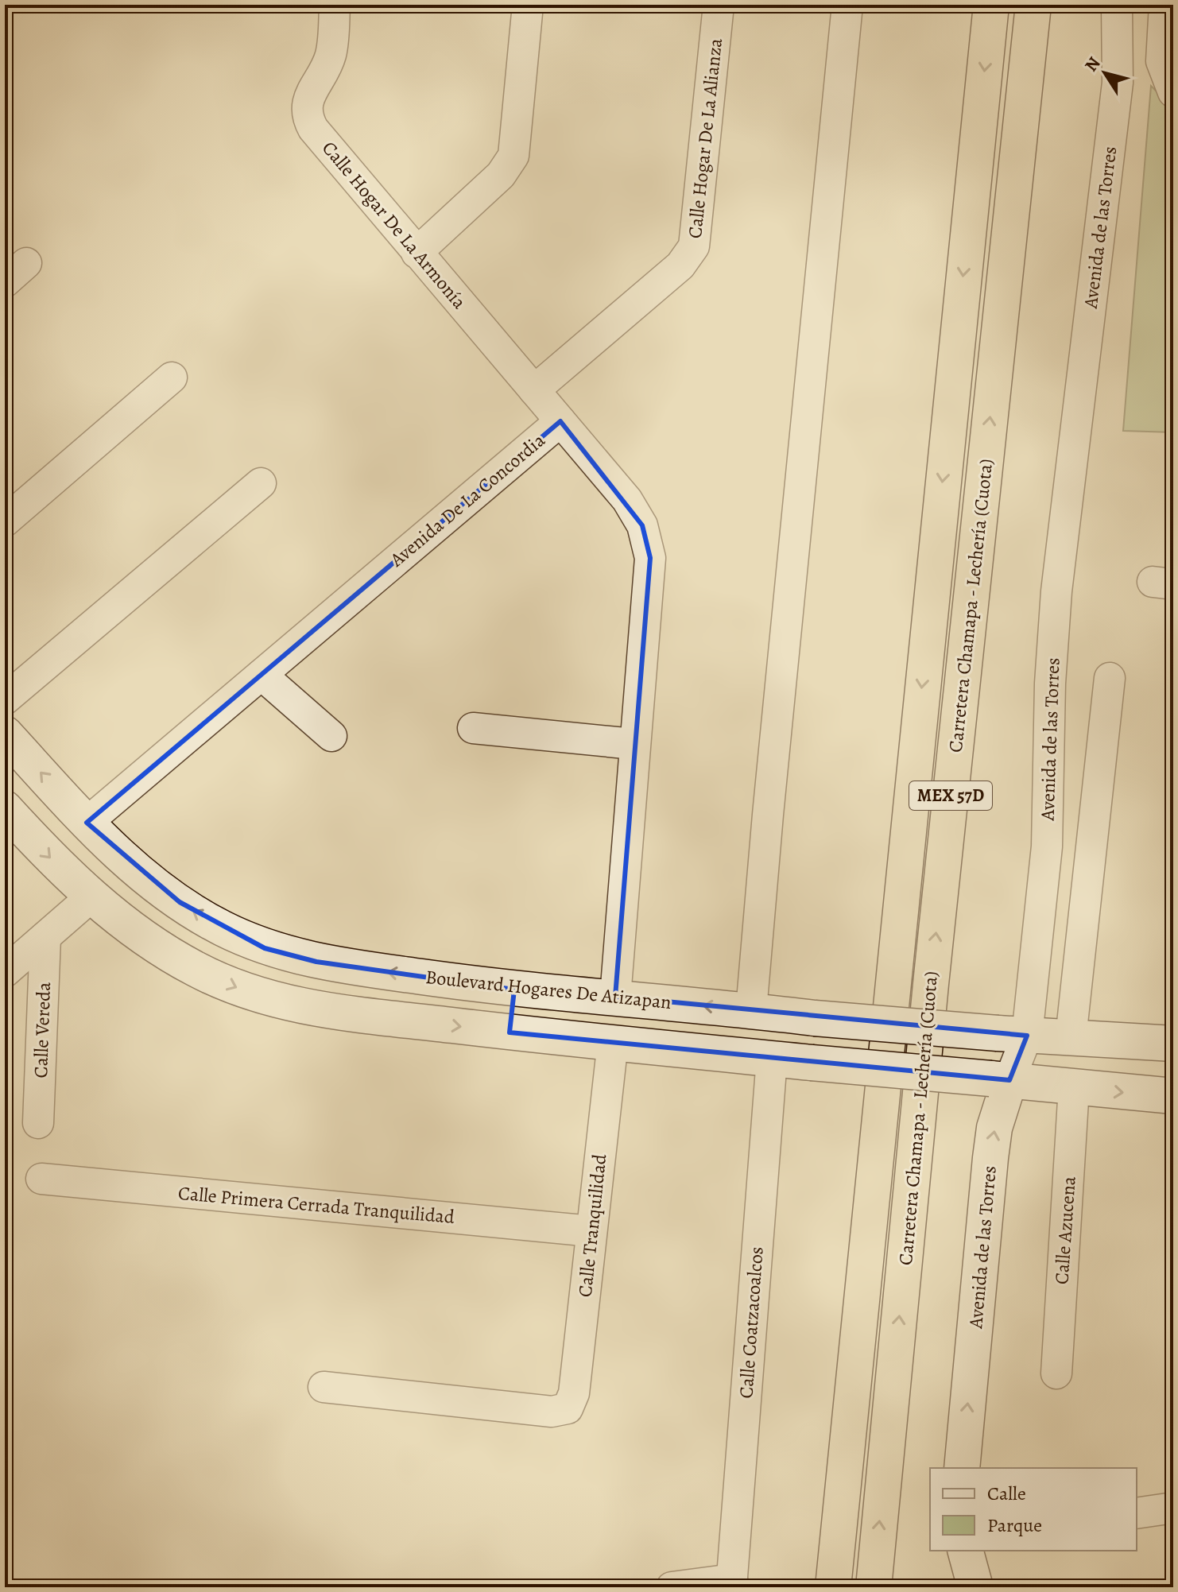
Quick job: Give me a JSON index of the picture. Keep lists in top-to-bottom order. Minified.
{"streets":{"highway":["Carretera Chamapa - Lechería (Cuota)","MEX 57D"],"street":["Calle Hogar De La Alianza","Calle Hogar De La Armonía","Avenida de las Torres","Avenida De La Concordia","Boulevard Hogares De Atizapan","Calle Vereda","Calle Primera Cerrada Tranquilidad","Calle Tranquilidad","Calle Azucena","Calle Coatzacoalcos"]},"crossings":[["Calle Hogar De La Alianza","Calle Hogar De La Armonía"],["Calle Hogar De La Armonía","Avenida De La Concordia"],["Avenida de las Torres","Boulevard Hogares De Atizapan"],["Avenida De La Concordia","Boulevard Hogares De Atizapan"],["Calle Primera Cerrada Tranquilidad","Calle Tranquilidad"]],"legend":["Calle","Parque"],"north":"top left"}
